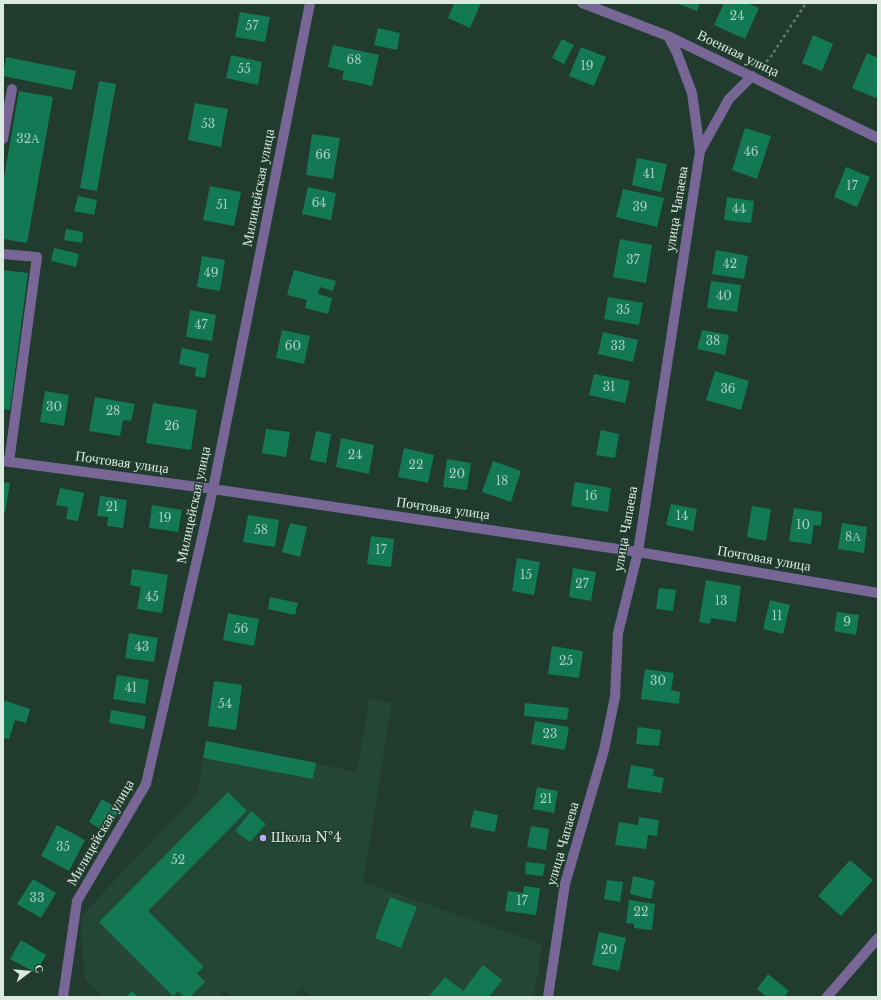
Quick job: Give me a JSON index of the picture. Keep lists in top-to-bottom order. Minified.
{"streets":{"street":["Военная улица","Милицейская улица","улица Чапаева","Почтовая улица"]},"crossings":[["Военная улица","улица Чапаева"],["Милицейская улица","Почтовая улица"],["улица Чапаева","Почтовая улица"]],"places":["Школа №4"],"house_numbers":["24","57","68","19","55","53","32А","46","66","41","17","64","51","39","44","37","42","49","40","35","47","38","60","33","31","36","30","28","26","24","22","20","18","16","21","14","19","10","58","8А","17","15","27","45","13","11","9","56","43","25","30","41","54","23","21","35","52","33","17","22","20"],"north":"right"}
